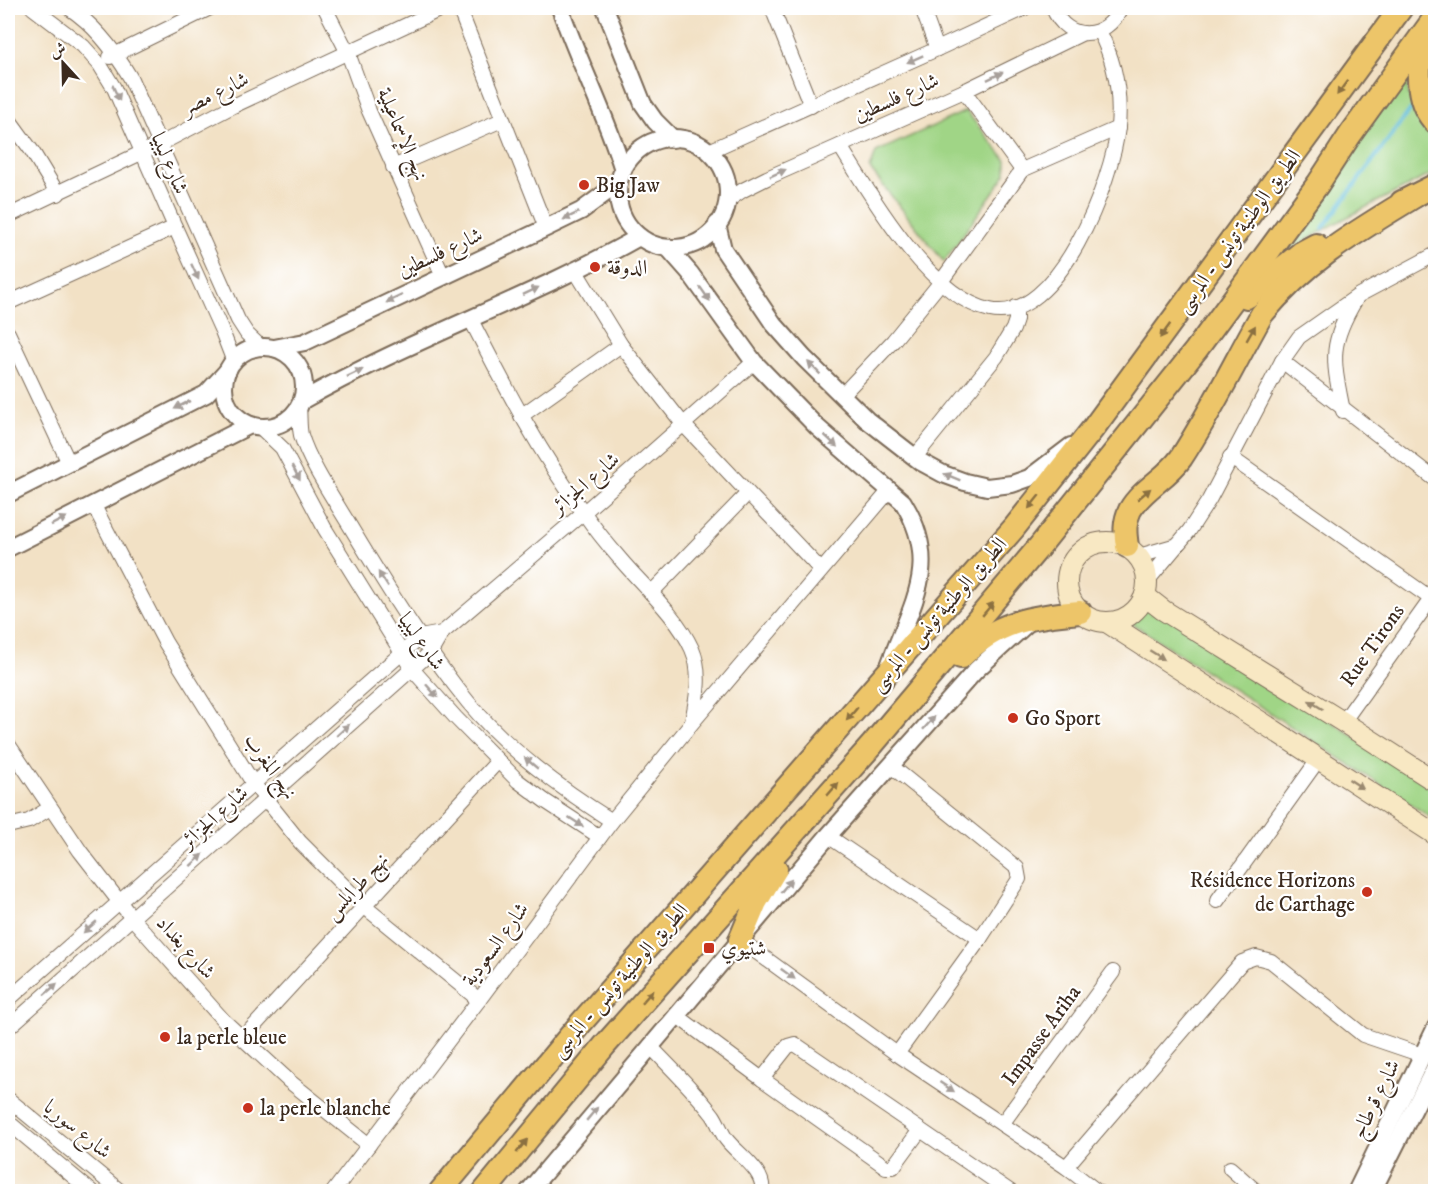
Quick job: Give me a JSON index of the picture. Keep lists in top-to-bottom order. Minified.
{"streets":{"highway":["الطريق الوطنية تونس - المرسى"],"street":["شارع مصر","شارع فلسطين","نهج الإسماعيلية","شارع ليبيا","شارع الجزائر","Rue Tirons","نهج المغرب","نهج طرابلس","شارع السعودية","شارع بغداد","Impasse Ariha","شارع قرطاج","شارع سوريا"]},"crossings":[["شارع مصر","نهج الإسماعيلية"],["شارع مصر","شارع ليبيا"],["شارع فلسطين","نهج الإسماعيلية"],["شارع فلسطين","شارع ليبيا"],["شارع ليبيا","شارع الجزائر"],["شارع ليبيا","نهج طرابلس"],["شارع ليبيا","شارع السعودية"],["شارع الجزائر","نهج المغرب"],["شارع الجزائر","شارع بغداد"],["نهج المغرب","نهج طرابلس"],["نهج المغرب","شارع السعودية"],["نهج طرابلس","شارع بغداد"],["شارع السعودية","شارع بغداد"]],"places":{"other":["Big Jaw","الدوقة","Go Sport","Résidence Horizons de Carthage","la perle bleue","la perle blanche"],"transit":["شتيوي"]},"north":"top"}
